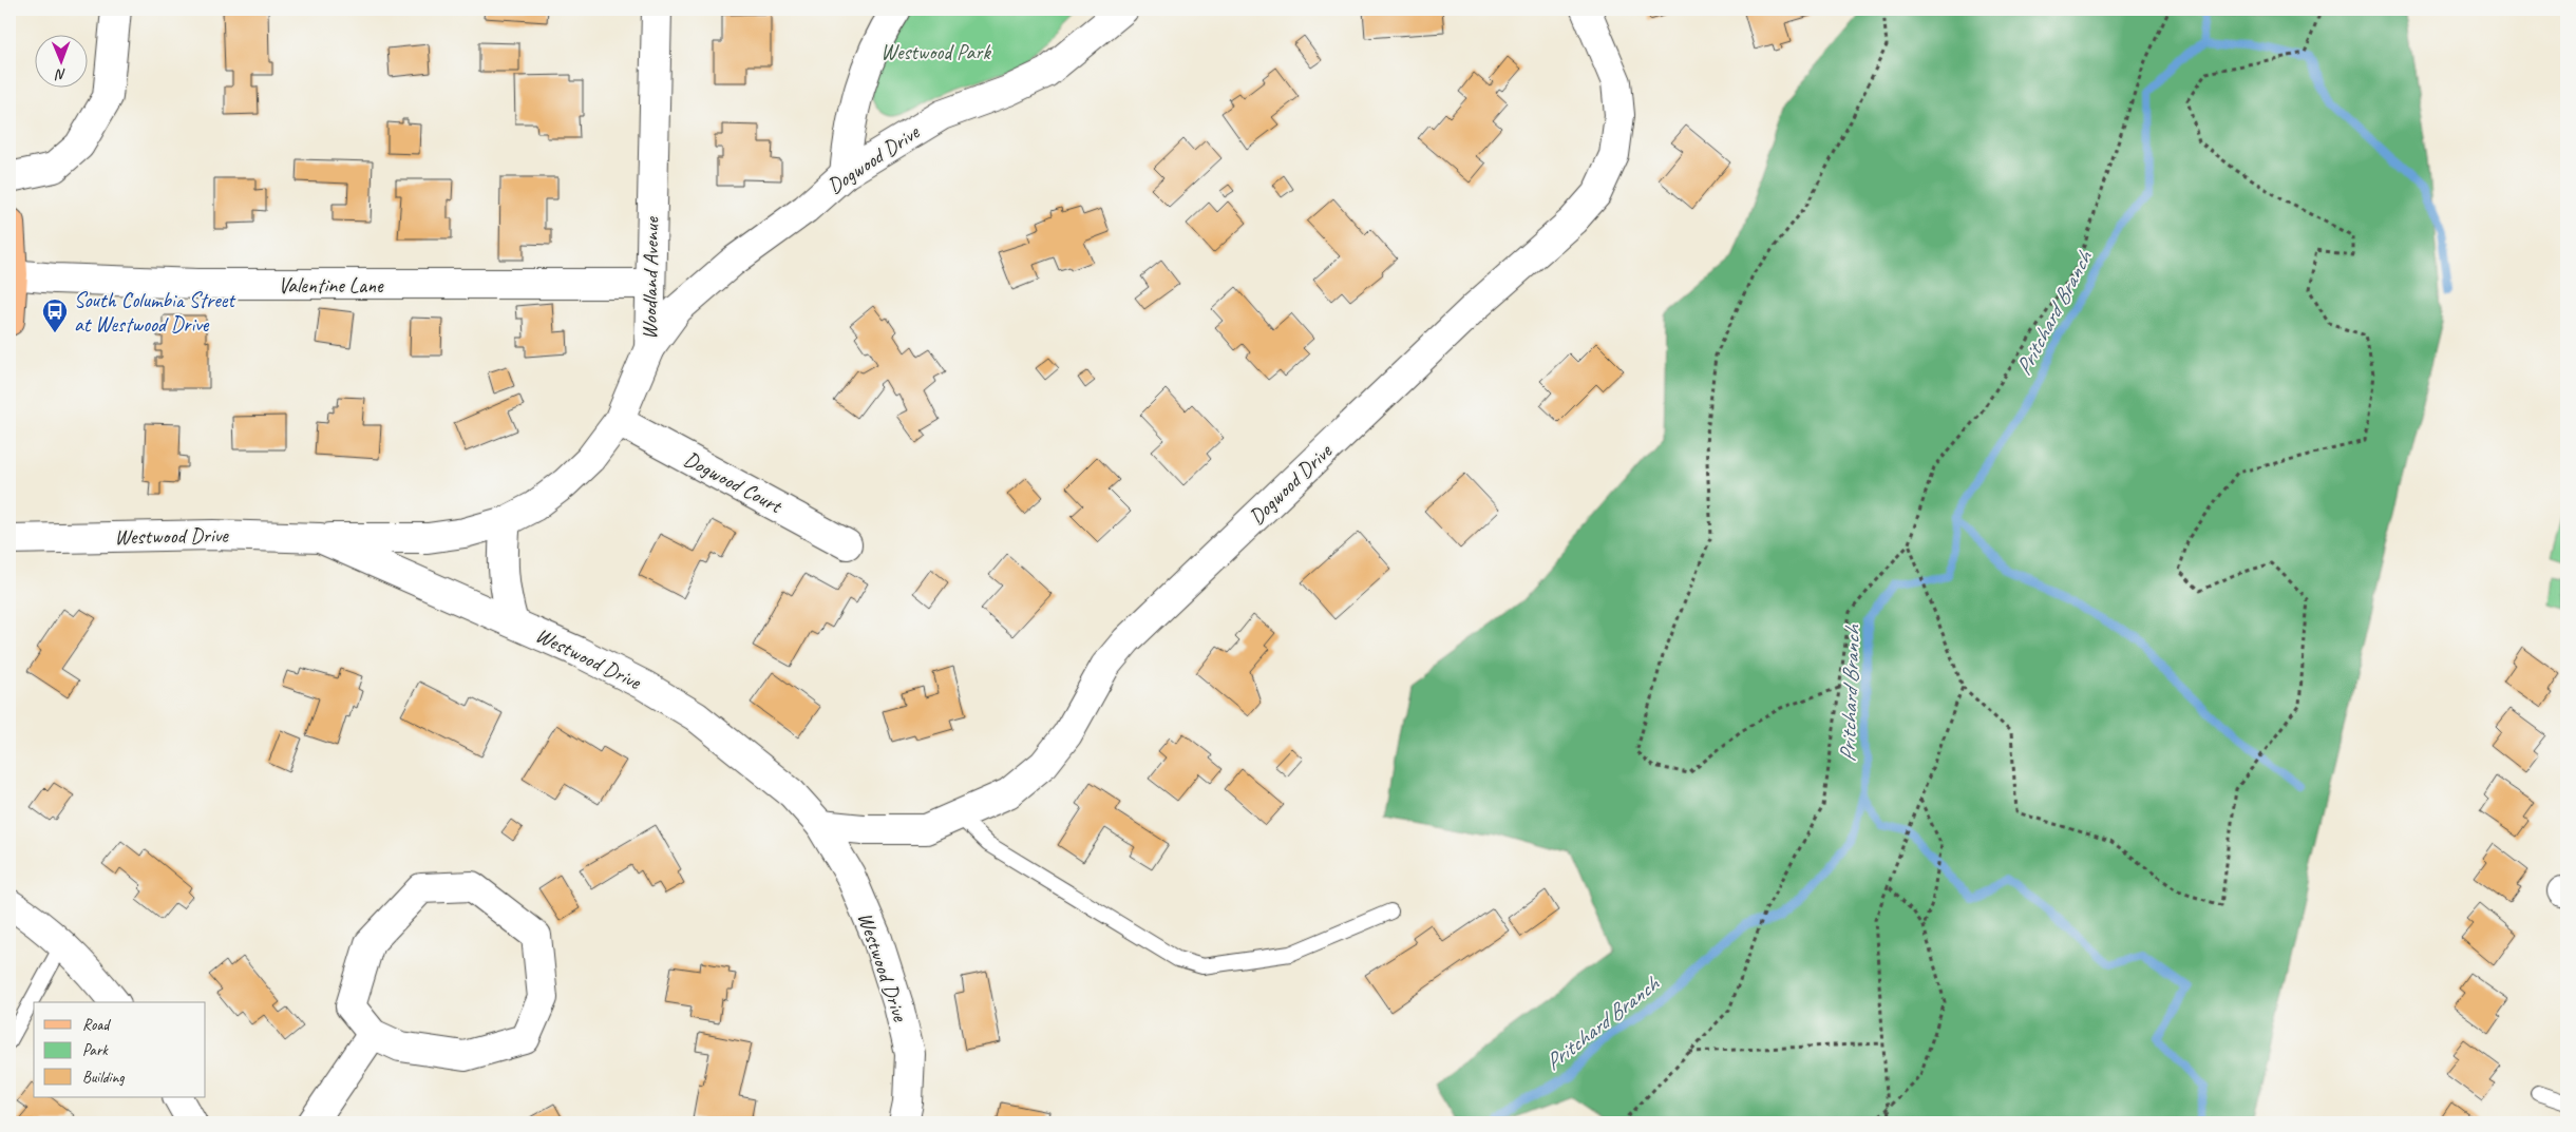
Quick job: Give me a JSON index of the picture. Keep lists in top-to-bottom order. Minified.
{"streets":{"street":["Dogwood Drive","Woodland Avenue","Valentine Lane","Dogwood Court","Westwood Drive"]},"crossings":[["Dogwood Drive","Woodland Avenue"],["Dogwood Drive","Westwood Drive"],["Woodland Avenue","Valentine Lane"],["Woodland Avenue","Dogwood Court"],["Woodland Avenue","Westwood Drive"]],"water":["Pritchard Branch"],"parks":["Westwood Park"],"places":{"bus stop":["South Columbia Street at Westwood Drive"]},"legend":["Road","Park","Building"],"north":"bottom"}
